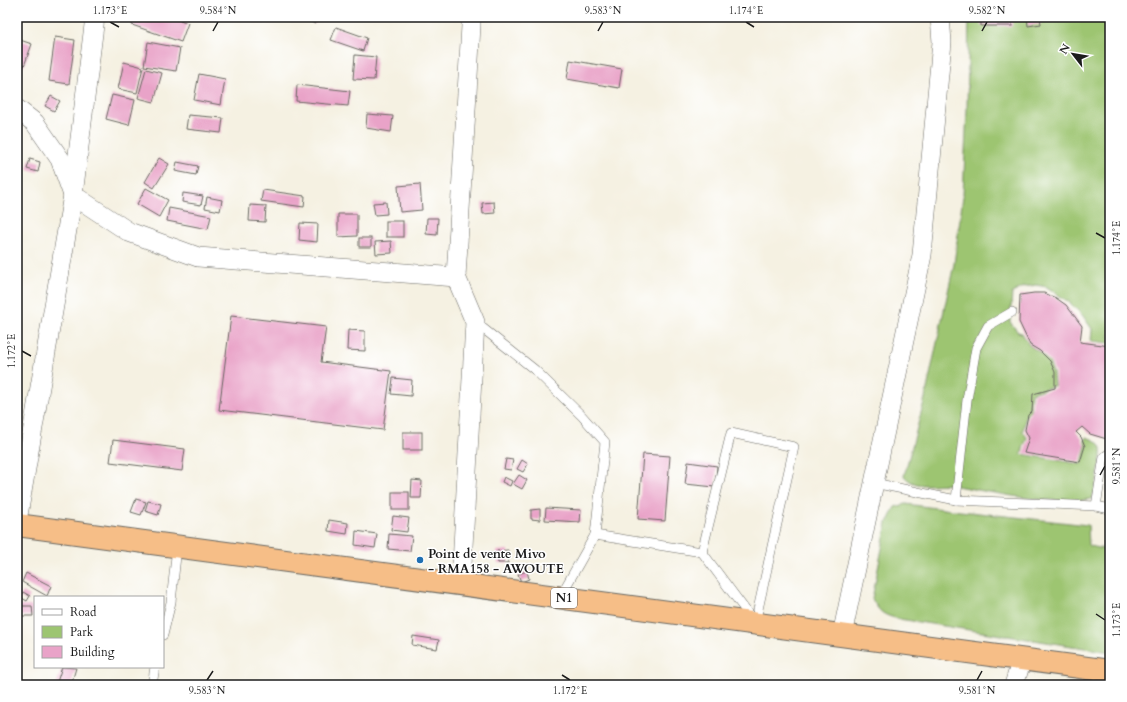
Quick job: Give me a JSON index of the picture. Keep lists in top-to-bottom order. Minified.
{"streets":{"highway":["N1"]},"places":["Point de vente Mivo - RMA158 - AWOUTE"],"legend":["Road","Park","Building"],"north":"top left","coordinates":["1.173°E","9.584°N","9.583°N","1.174°E","9.582°N","1.172°E","9.581°N"]}
